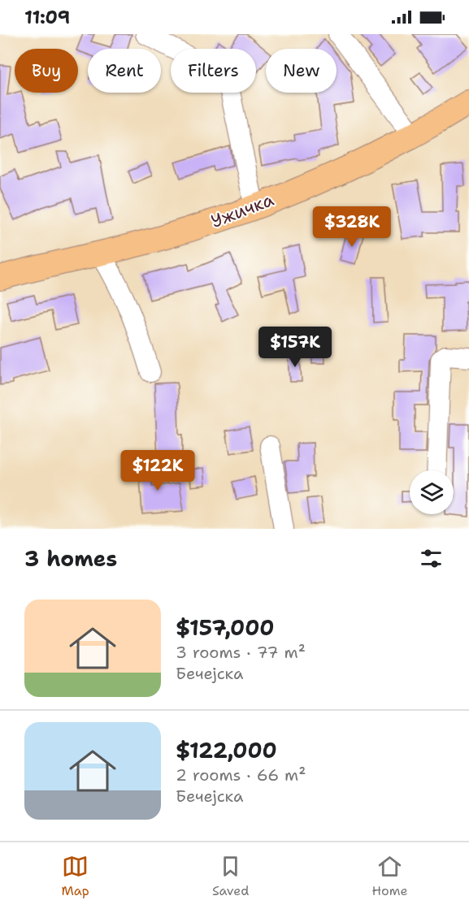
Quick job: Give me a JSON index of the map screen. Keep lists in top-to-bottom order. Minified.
{"streets":{"main road":["Ужичка"]},"page":{"status":"11:09","chip":["Buy","Rent","Filters","New"],"price":["$328K","$157K","$122K"],"heading":"3 homes","list":[{"name":"$157,000","note":"3 rooms · 77 m² · Бечејска"},{"name":"$122,000","note":"2 rooms · 66 m² · Бечејска"}],"tabs":["Map","Saved","Home"]}}
